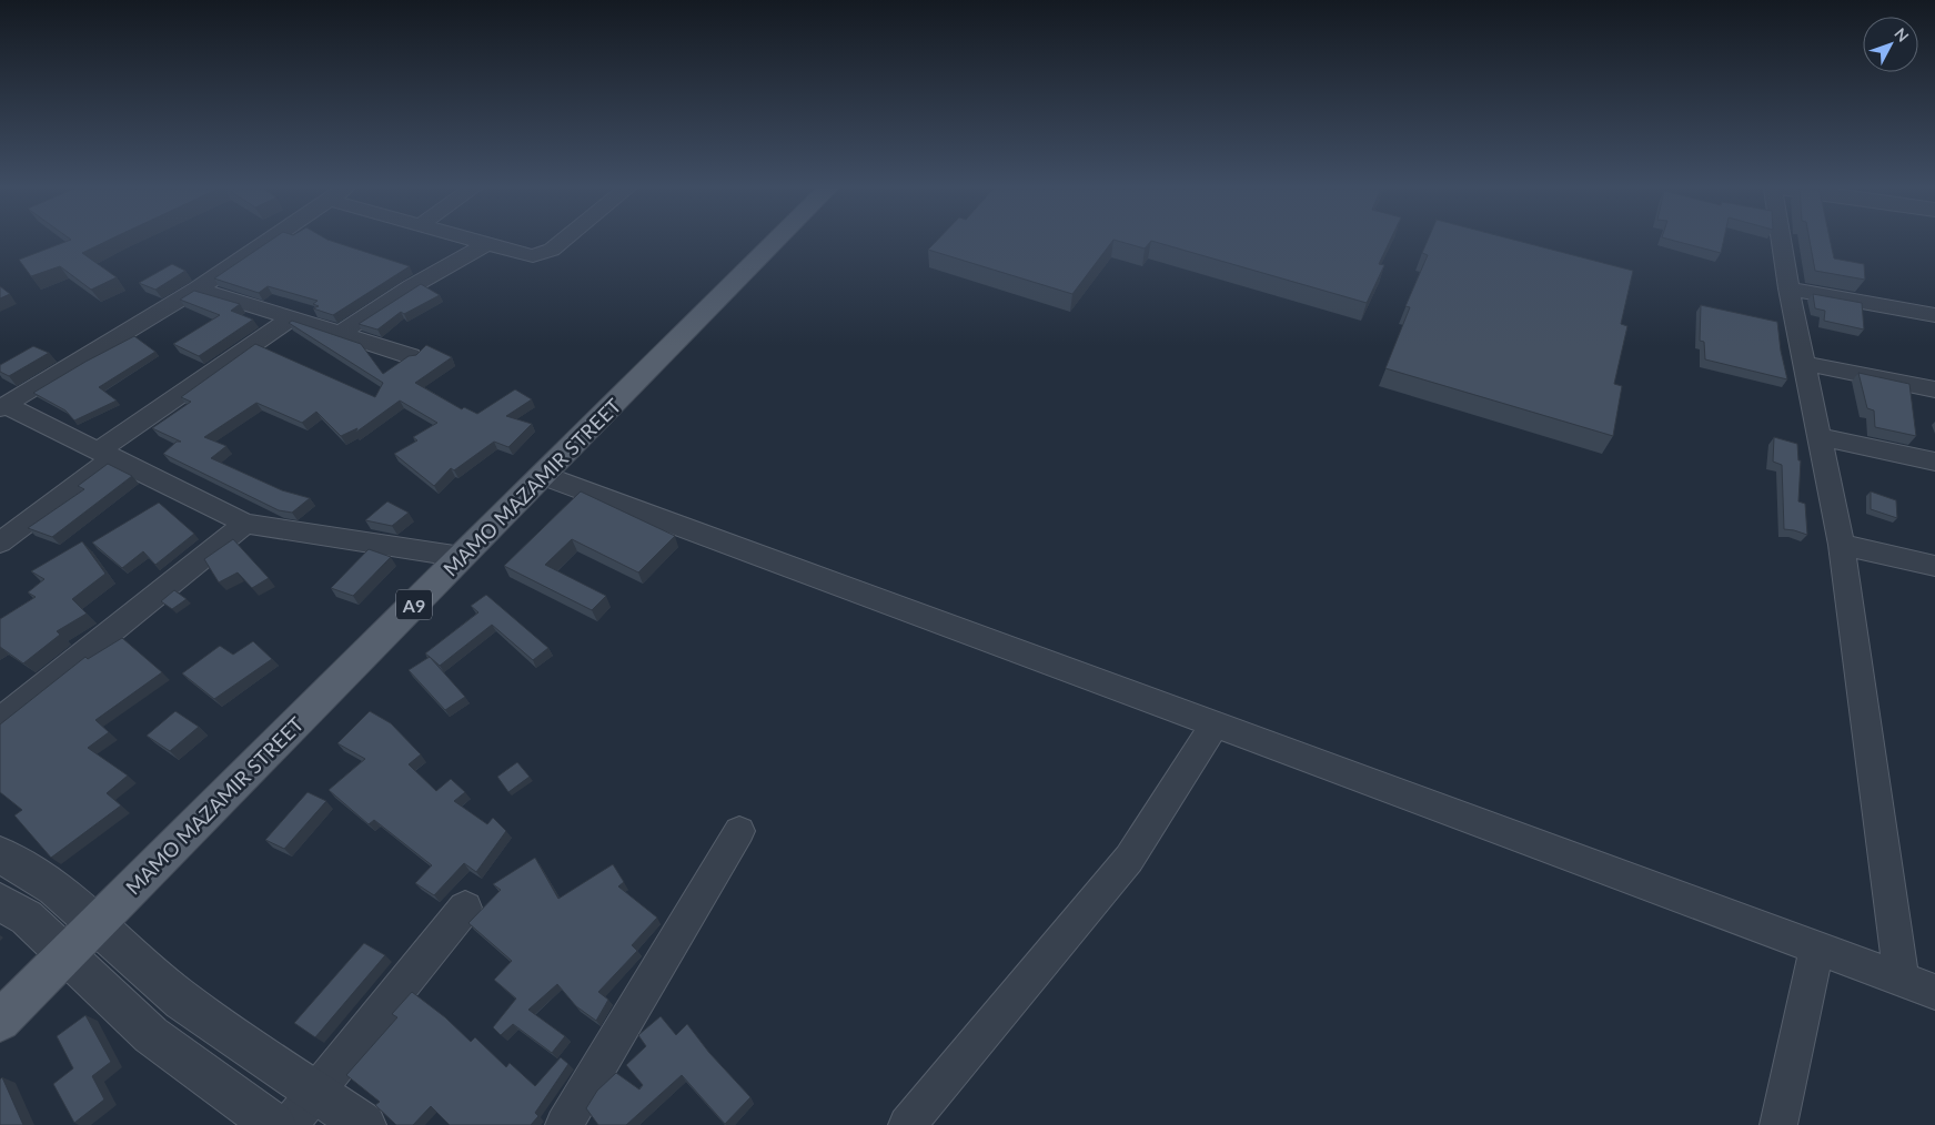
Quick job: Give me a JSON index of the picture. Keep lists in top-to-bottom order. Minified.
{"streets":{"main road":["MAMO MAZAMIR STREET","A9"]},"north":"top right"}
